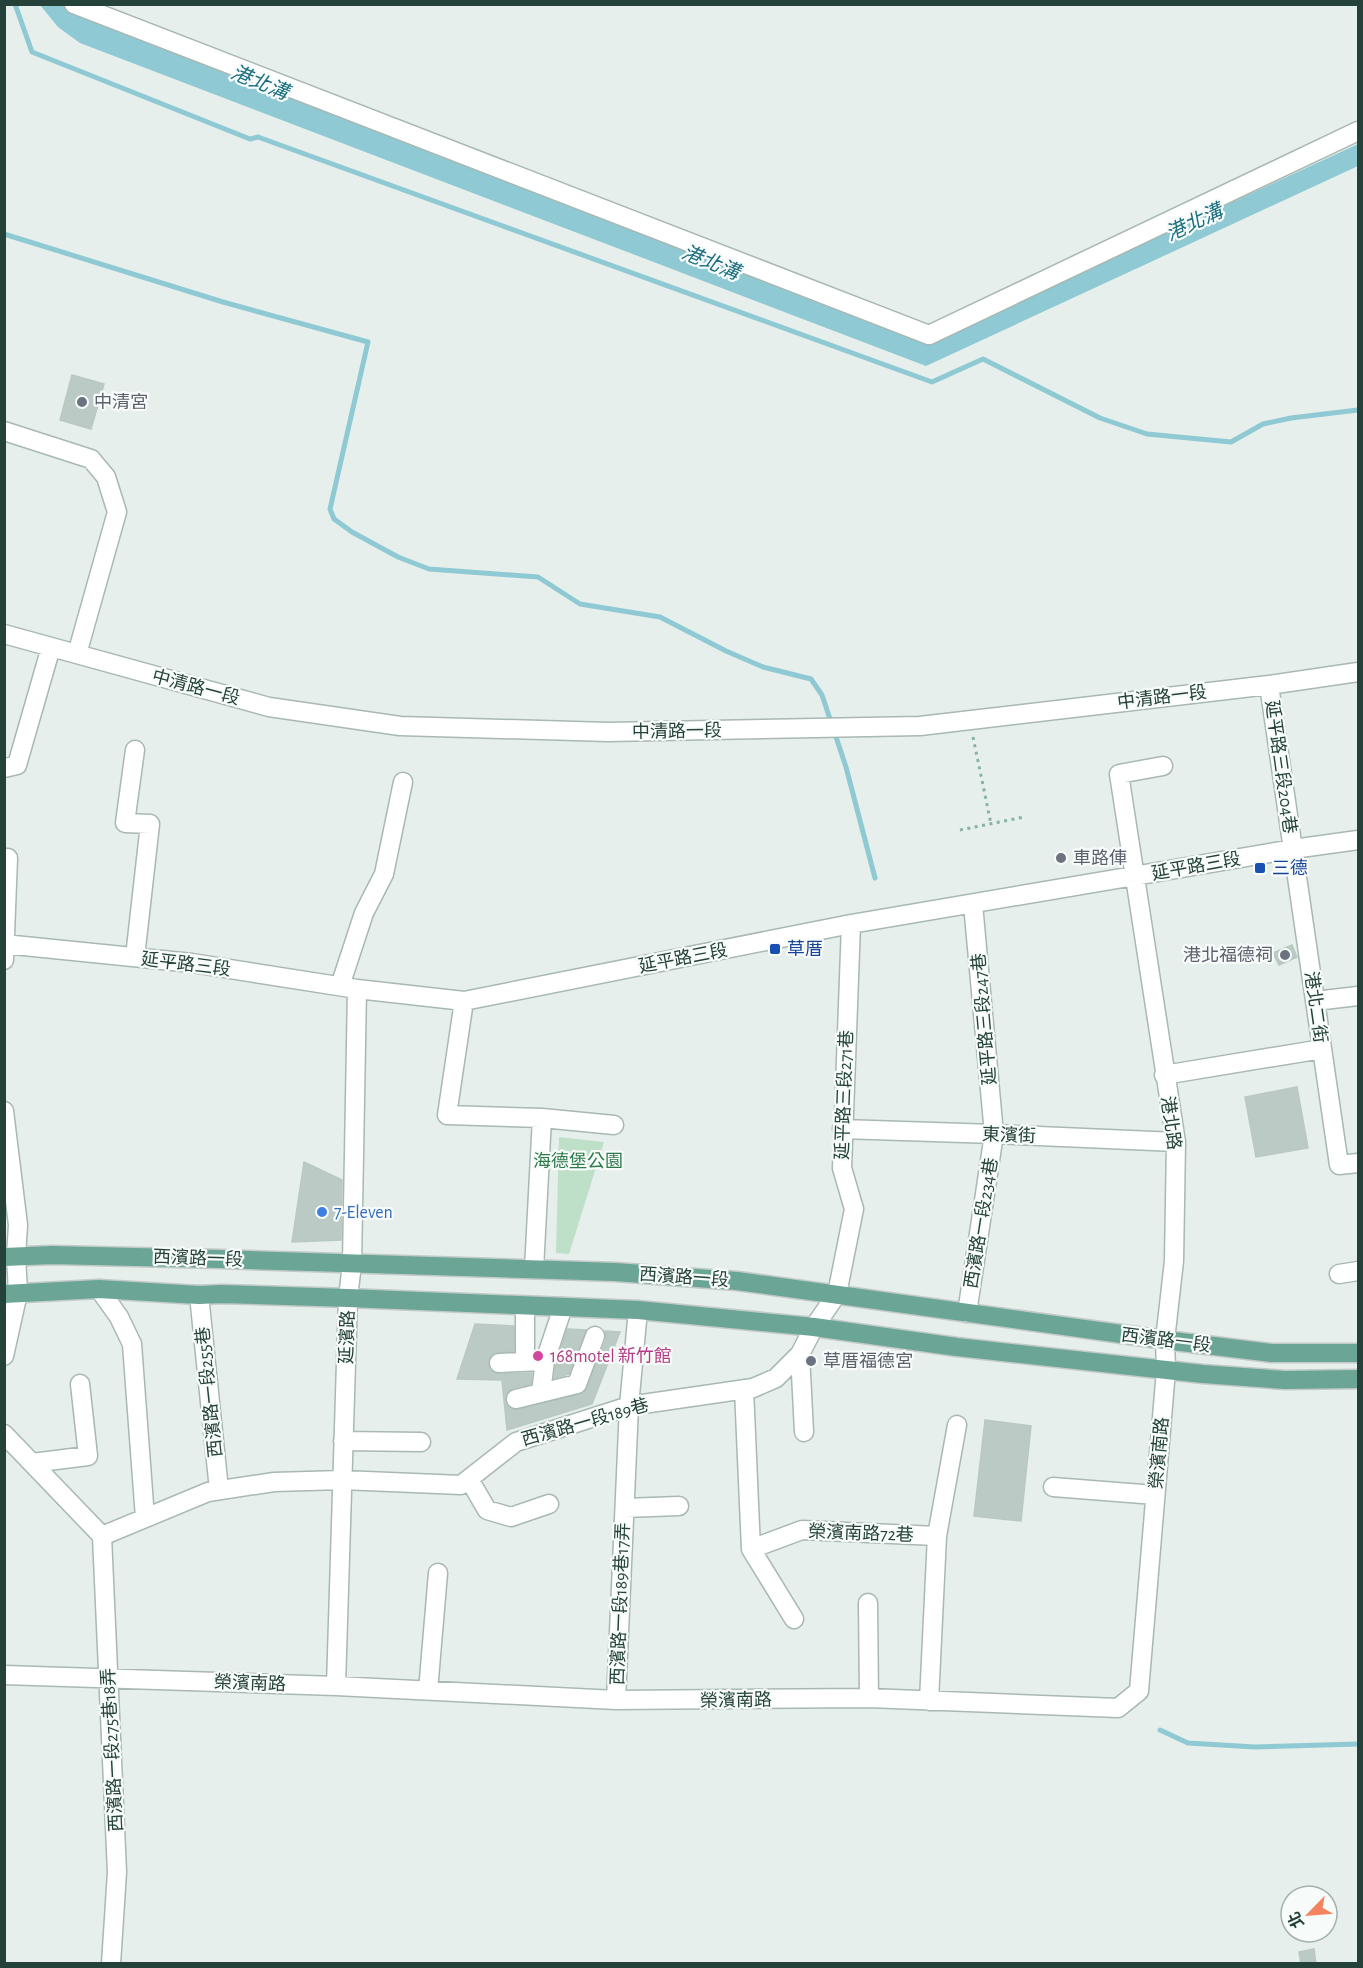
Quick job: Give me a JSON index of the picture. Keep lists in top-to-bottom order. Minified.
{"streets":{"main road":["西濱路一段"],"street":["中清路一段","延平路三段204巷","延平路三段","港北二街","延平路三段247巷","延平路三段271巷","港北路","東濱街","西濱路一段234巷","延濱路","西濱路一段255巷","西濱路一段189巷","榮濱南路","榮濱南路72巷","西濱路一段189巷17弄","西濱路一段275巷18弄"]},"crossings":[["中清路一段","延平路三段204巷"],["延平路三段204巷","延平路三段"],["延平路三段204巷","港北二街"],["延平路三段","港北二街"],["延平路三段","延平路三段247巷"],["延平路三段","延平路三段271巷"],["延平路三段","港北路"],["延平路三段","延濱路"],["延平路三段247巷","東濱街"],["延平路三段247巷","西濱路一段234巷"],["延平路三段271巷","東濱街"],["延平路三段271巷","西濱路一段"],["延平路三段271巷","西濱路一段189巷"],["港北路","東濱街"],["港北路","西濱路一段"],["港北路","榮濱南路"],["東濱街","西濱路一段234巷"],["西濱路一段234巷","西濱路一段"],["西濱路一段","延濱路"],["西濱路一段","西濱路一段255巷"],["西濱路一段","西濱路一段189巷"],["西濱路一段","榮濱南路"],["西濱路一段","西濱路一段189巷17弄"],["延濱路","西濱路一段189巷"],["延濱路","榮濱南路"],["西濱路一段255巷","西濱路一段189巷"],["西濱路一段189巷","西濱路一段189巷17弄"],["西濱路一段189巷","西濱路一段275巷18弄"],["榮濱南路","榮濱南路72巷"],["榮濱南路","西濱路一段189巷17弄"],["榮濱南路","西濱路一段275巷18弄"]],"water":["港北溝"],"parks":["海德堡公園"],"places":{"other":["中清宮","車路俥","港北福德祠","7-Eleven","168motel 新竹館","草厝福德宮"],"transit":["三德","草厝"]},"north":"bottom left"}
